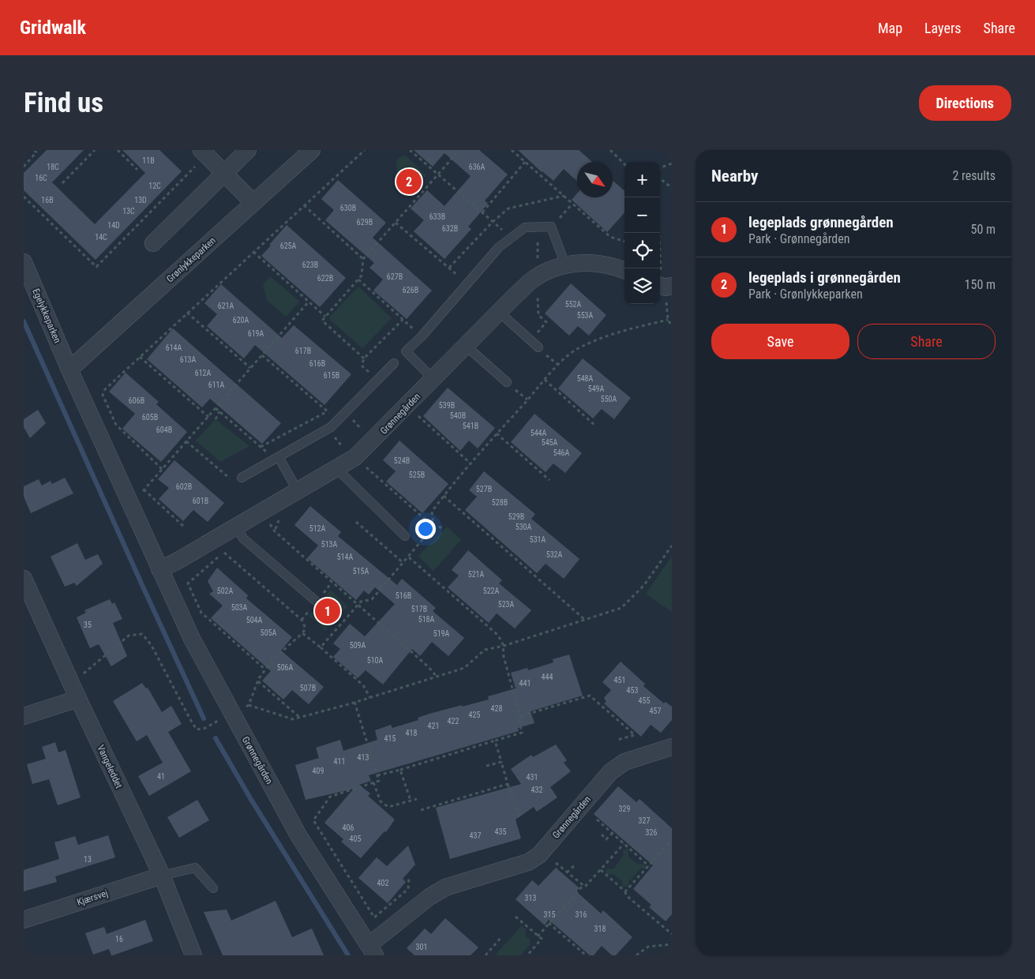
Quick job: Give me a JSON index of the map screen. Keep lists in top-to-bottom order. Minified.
{"streets":{"street":["Grønlykkeparken","Egelykkeparken","Grønnegården","Vangeleddet","Kjærsvej"]},"crossings":[["Grønlykkeparken","Egelykkeparken"],["Grønlykkeparken","Grønnegården"],["Egelykkeparken","Grønnegården"],["Vangeleddet","Kjærsvej"]],"house_numbers":["11B","18C","636A","16C","12C","16B","13D","630B","13C","633B","629B","14D","632B","14C","625A","623B","627B","622B","626B","552A","621A","553A","620A","619A","614A","617B","613A","616B","612A","615B","548A","611A","549A","550A","606B","539B","540B","605B","541B","604B","544A","545A","546A","524B","525B","602B","527B","601B","528B","529B","530A","512A","531A","513A","532A","514A","515A","521A","502A","522A","516B","523A","503A","517B","518A","504A","35","505A","519A","509A","510A","506A","444","451","441","507B","453","455","428","457","425","422","421","418","415","413","411","409","41","431","432","329","327","406","435","326","437","405","13","402","313","315","316","318","16","301"],"north":"bottom right","page":{"header":"Gridwalk","nav":["Map","Layers","Share"],"buttons":["Directions",["Save","Share"]],"title":"Find us","heading":["Nearby","2 results"],"map_buttons":["+","−"],"pins":["2","1"],"list":[{"mark":"1","name":"legeplads grønnegården","note":"Park · Grønnegården","value":"50 m"},{"mark":"2","name":"legeplads i grønnegården","note":"Park · Grønlykkeparken","value":"150 m"}]}}
